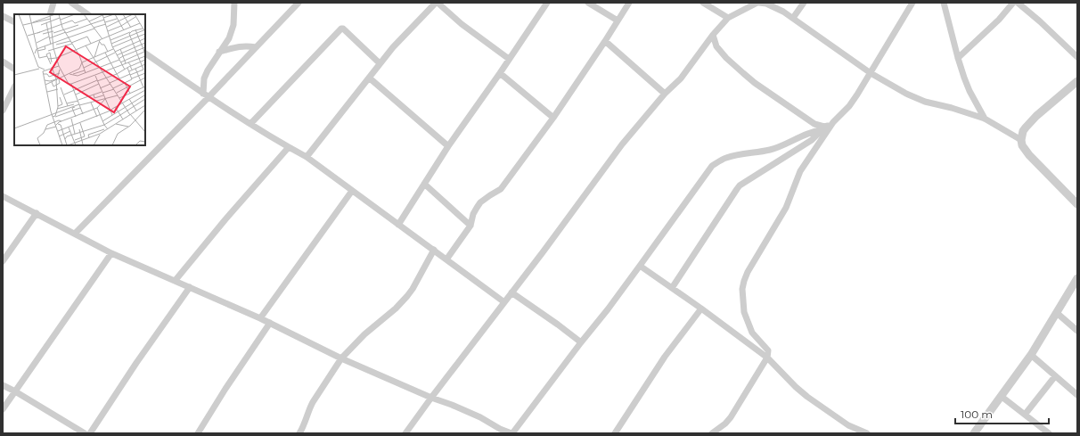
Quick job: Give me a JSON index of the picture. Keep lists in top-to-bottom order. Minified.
{"scale_bar":"100 m"}
